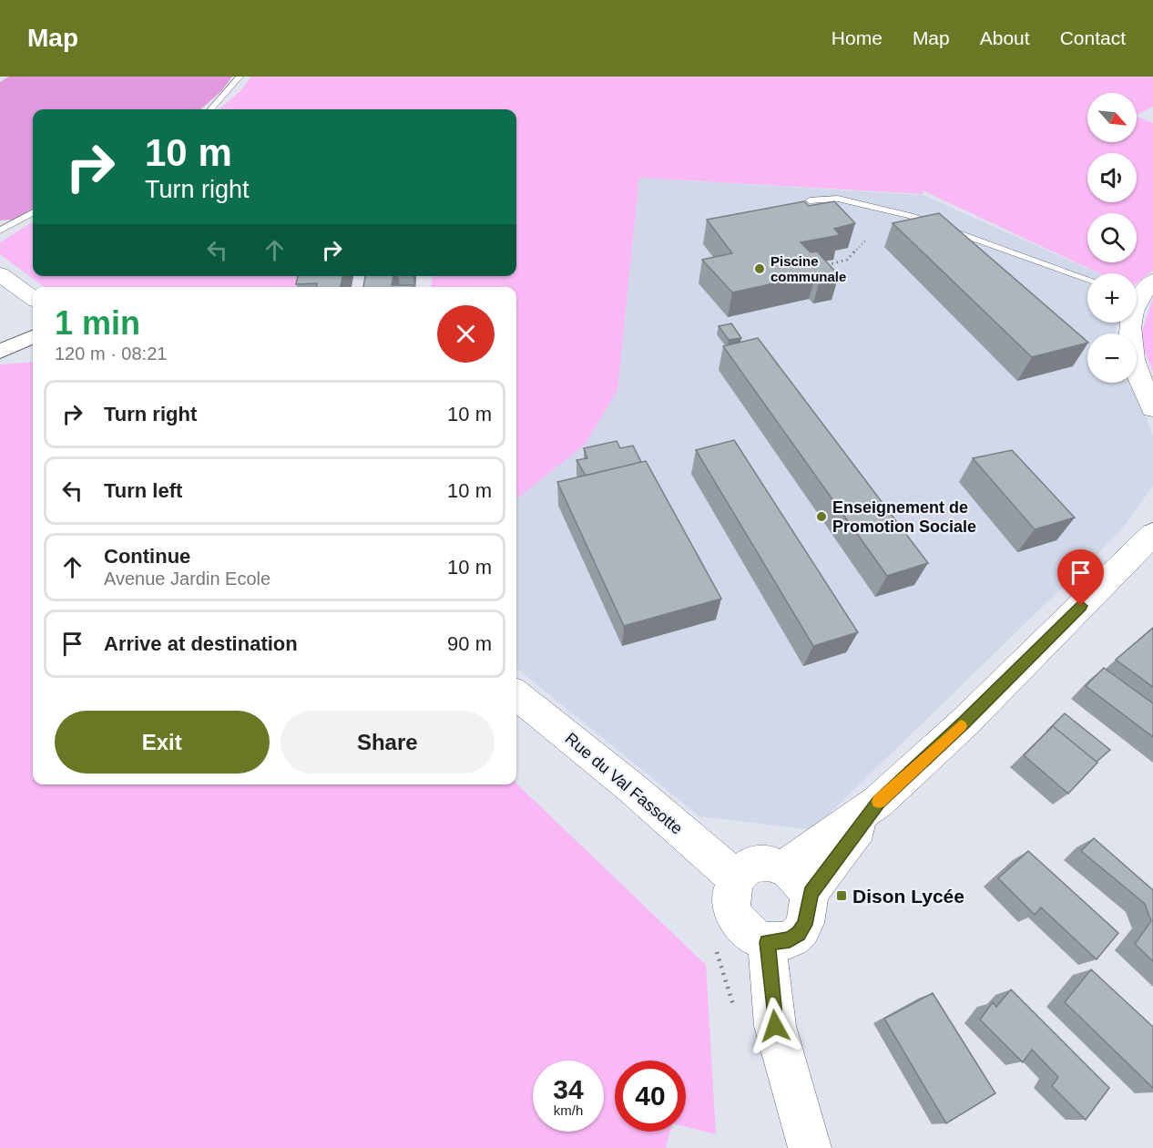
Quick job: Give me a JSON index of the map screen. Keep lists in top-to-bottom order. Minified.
{"streets":{"street":["Rue du Val Fassotte"]},"places":{"other":["Piscine communale","Enseignement de Promotion Sociale"],"transit":["Dison Lycée"]},"north":"bottom right","page":{"header":"Map","nav":["Home","Map","About","Contact"],"map_buttons":["+","−"],"turn":["10 m","Turn right"],"heading":["1 min","120 m · 08:21"],"list":[{"name":"Turn right","value":"10 m"},{"name":"Turn left","value":"10 m"},{"name":"Continue","note":"Avenue Jardin Ecole","value":"10 m"},{"name":"Arrive at destination","value":"90 m"}],"buttons":["Exit","Share"],"speed":"34 km/h","limit":"40"}}
